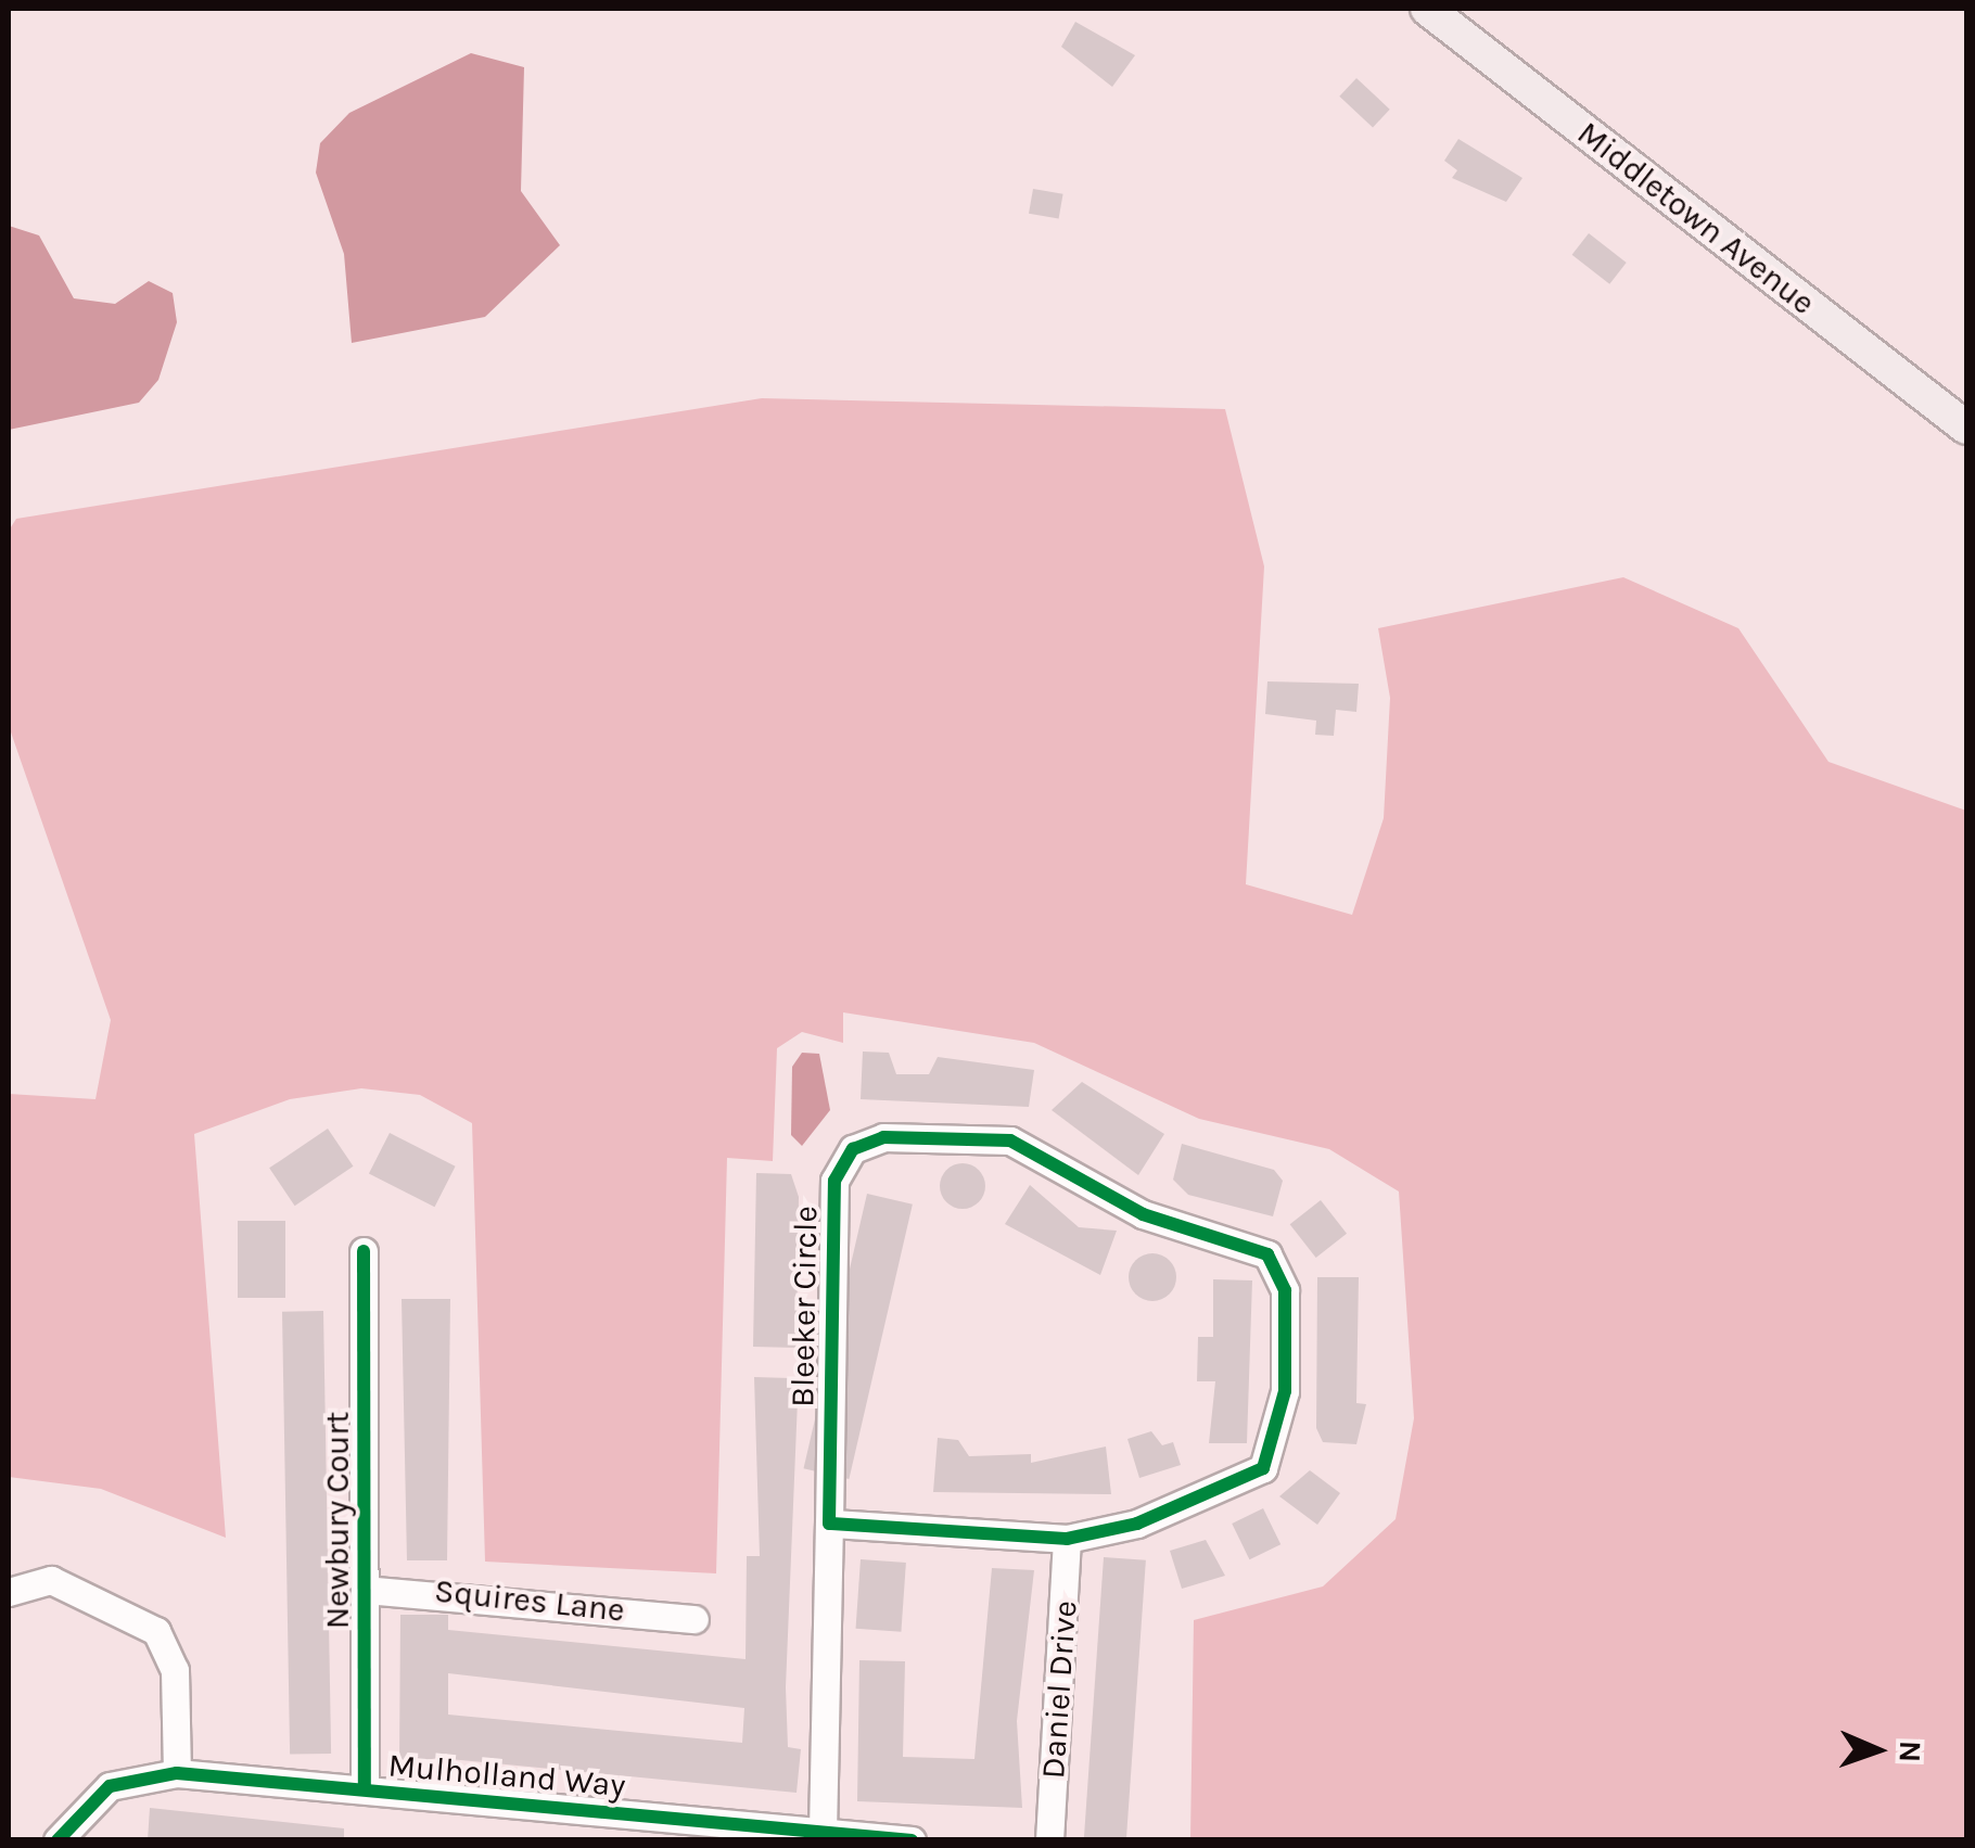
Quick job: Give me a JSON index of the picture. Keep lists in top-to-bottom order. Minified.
{"streets":{"main road":["Middletown Avenue"],"street":["Bleeker Circle","Newbury Court","Squires Lane","Daniel Drive","Mulholland Way"]},"crossings":[["Bleeker Circle","Daniel Drive"],["Bleeker Circle","Mulholland Way"],["Newbury Court","Squires Lane"],["Newbury Court","Mulholland Way"]],"north":"right"}
